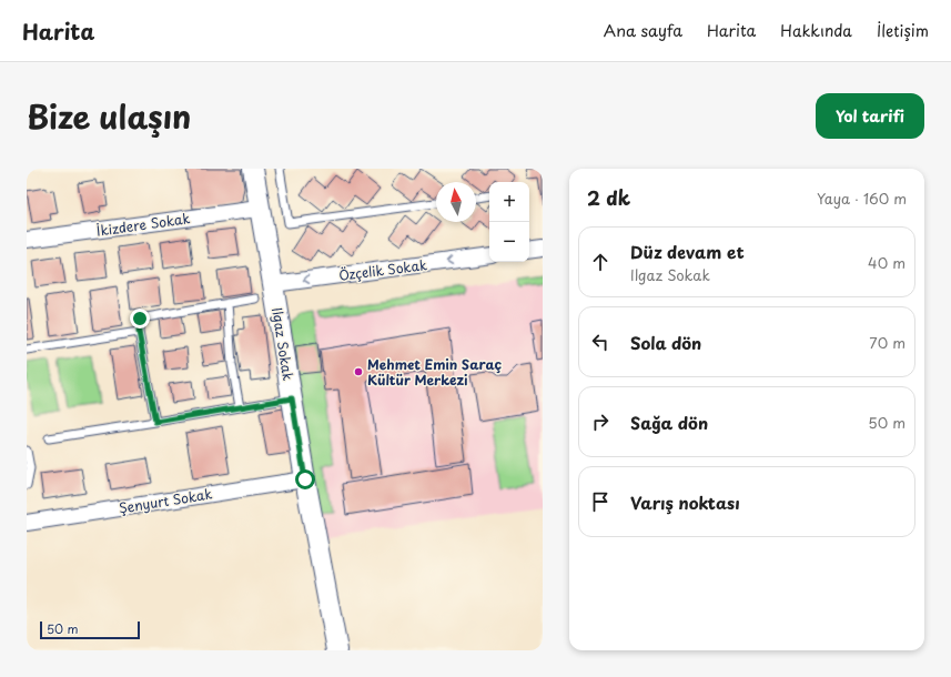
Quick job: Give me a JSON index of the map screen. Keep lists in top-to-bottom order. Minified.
{"streets":{"street":["İkizdere Sokak","Özçelik Sokak","Ilgaz Sokak","Şenyurt Sokak"]},"crossings":[["İkizdere Sokak","Ilgaz Sokak"],["Özçelik Sokak","Ilgaz Sokak"],["Ilgaz Sokak","Şenyurt Sokak"]],"one_way":["Özçelik Sokak"],"places":["Mehmet Emin Saraç Kültür Merkezi"],"scale_bar":"50 m","north":"top","page":{"header":"Harita","nav":["Ana sayfa","Harita","Hakkında","İletişim"],"title":"Bize ulaşın","buttons":"Yol tarifi","heading":["2 dk","Yaya · 160 m"],"map_buttons":["+","−"],"list":[["Düz devam et","Ilgaz Sokak","40 m"],["Sola dön","70 m"],["Sağa dön","50 m"],"Varış noktası"],"scale":"50 m"}}
